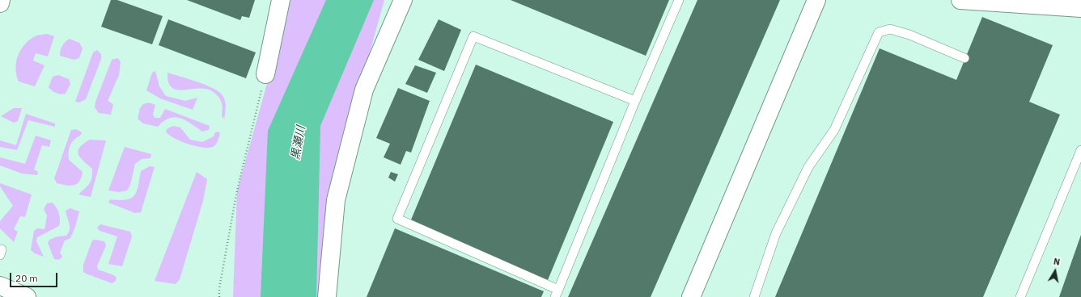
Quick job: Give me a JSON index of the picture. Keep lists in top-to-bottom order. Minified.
{"water":["黒瀬川"],"scale_bar":"20 m","north":"top"}
